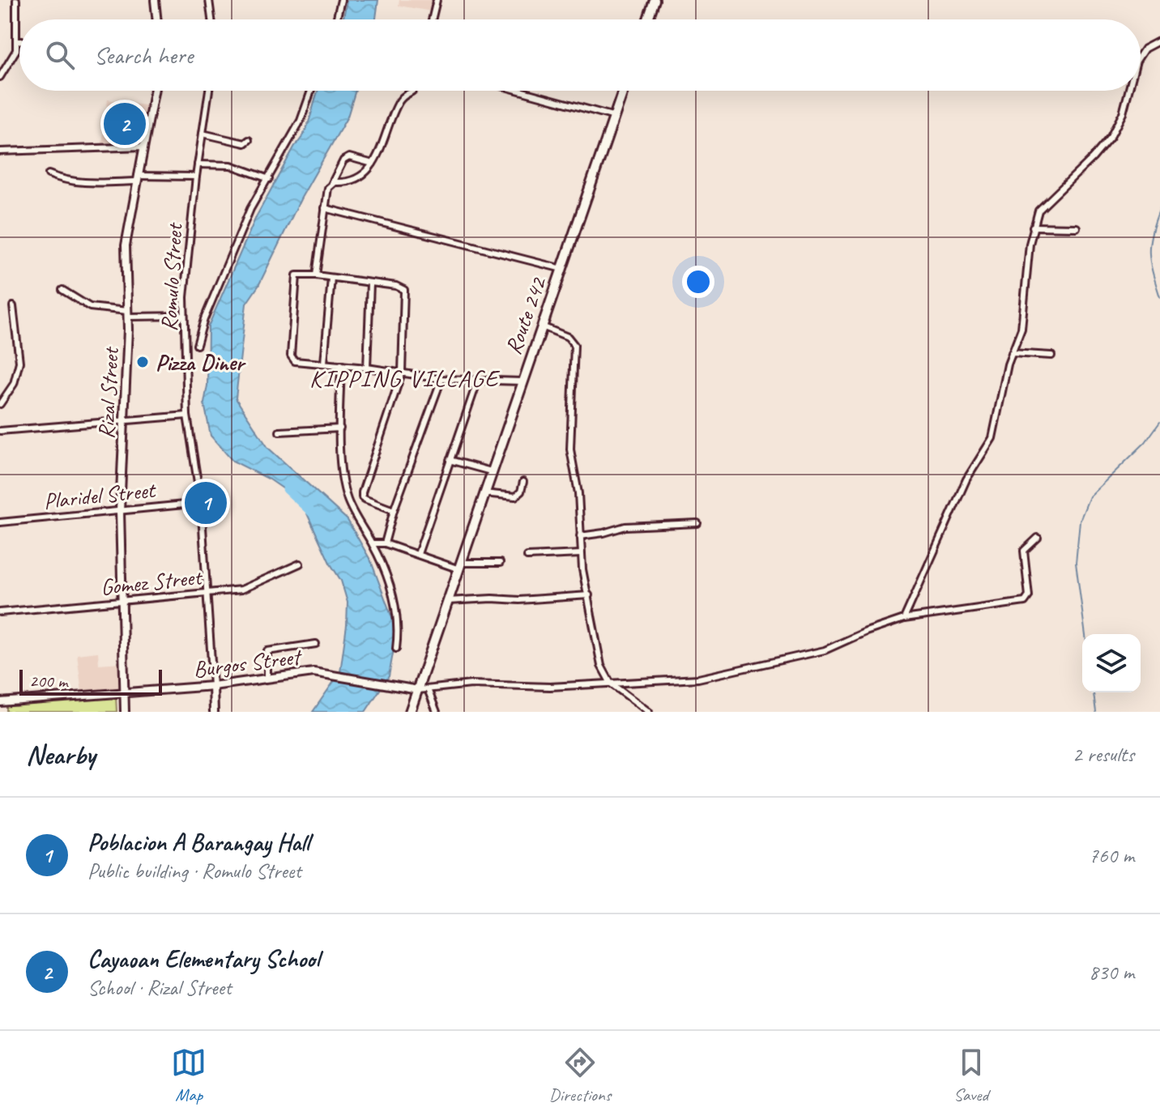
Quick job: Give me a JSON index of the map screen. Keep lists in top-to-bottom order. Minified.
{"streets":{"main road":["Route 242"],"street":["Romulo Street","Rizal Street","Plaridel Street","Gomez Street","Burgos Street"]},"crossings":[["Romulo Street","Plaridel Street"],["Romulo Street","Gomez Street"],["Romulo Street","Burgos Street"],["Route 242","Burgos Street"],["Rizal Street","Plaridel Street"],["Rizal Street","Gomez Street"],["Rizal Street","Burgos Street"]],"districts":["KIPPING VILLAGE"],"places":["Pizza Diner"],"scale_bar":"200 m","page":{"search":"Search here","pins":["2","1"],"scale":"200 m","heading":["Nearby","2 results"],"list":[{"mark":"1","name":"Poblacion A Barangay Hall","note":"Public building · Romulo Street","value":"760 m"},{"mark":"2","name":"Cayaoan Elementary School","note":"School · Rizal Street","value":"830 m"}],"nav":["Map","Directions","Saved"]}}
